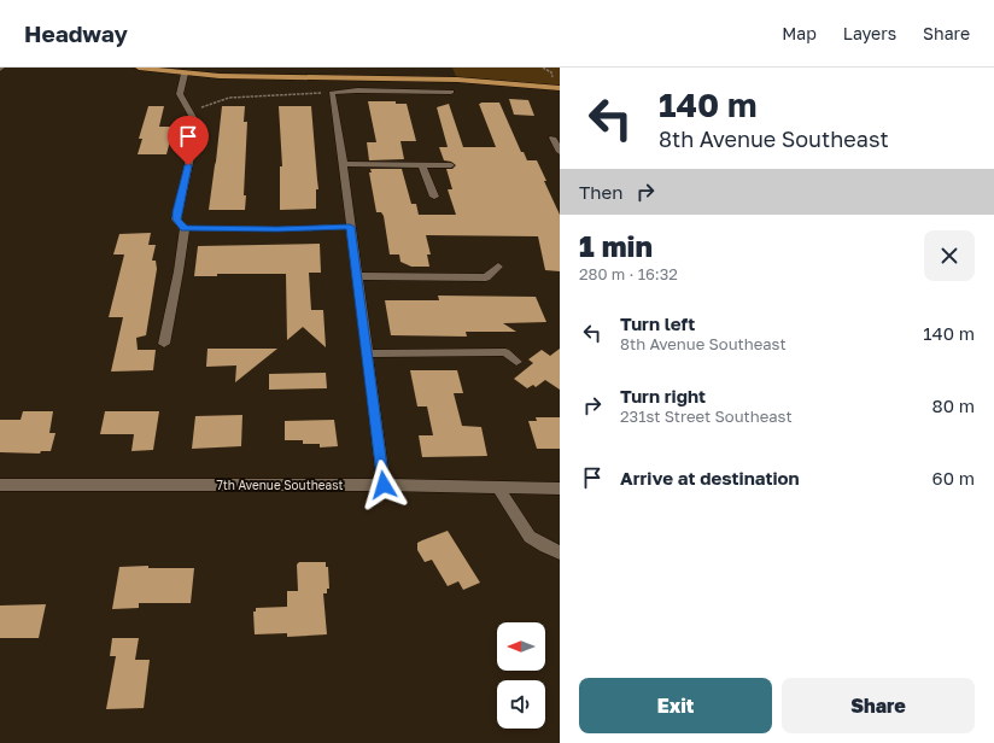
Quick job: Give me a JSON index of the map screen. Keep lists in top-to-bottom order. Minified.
{"streets":{"street":["7th Avenue Southeast"]},"north":"left","page":{"header":"Headway","nav":["Map","Layers","Share"],"turn":["140 m","8th Avenue Southeast"],"then":"Then","heading":["1 min","280 m · 16:32"],"list":[{"name":"Turn left","note":"8th Avenue Southeast","value":"140 m"},{"name":"Turn right","note":"231st Street Southeast","value":"80 m"},{"name":"Arrive at destination","value":"60 m"}],"buttons":["Exit","Share"]}}
